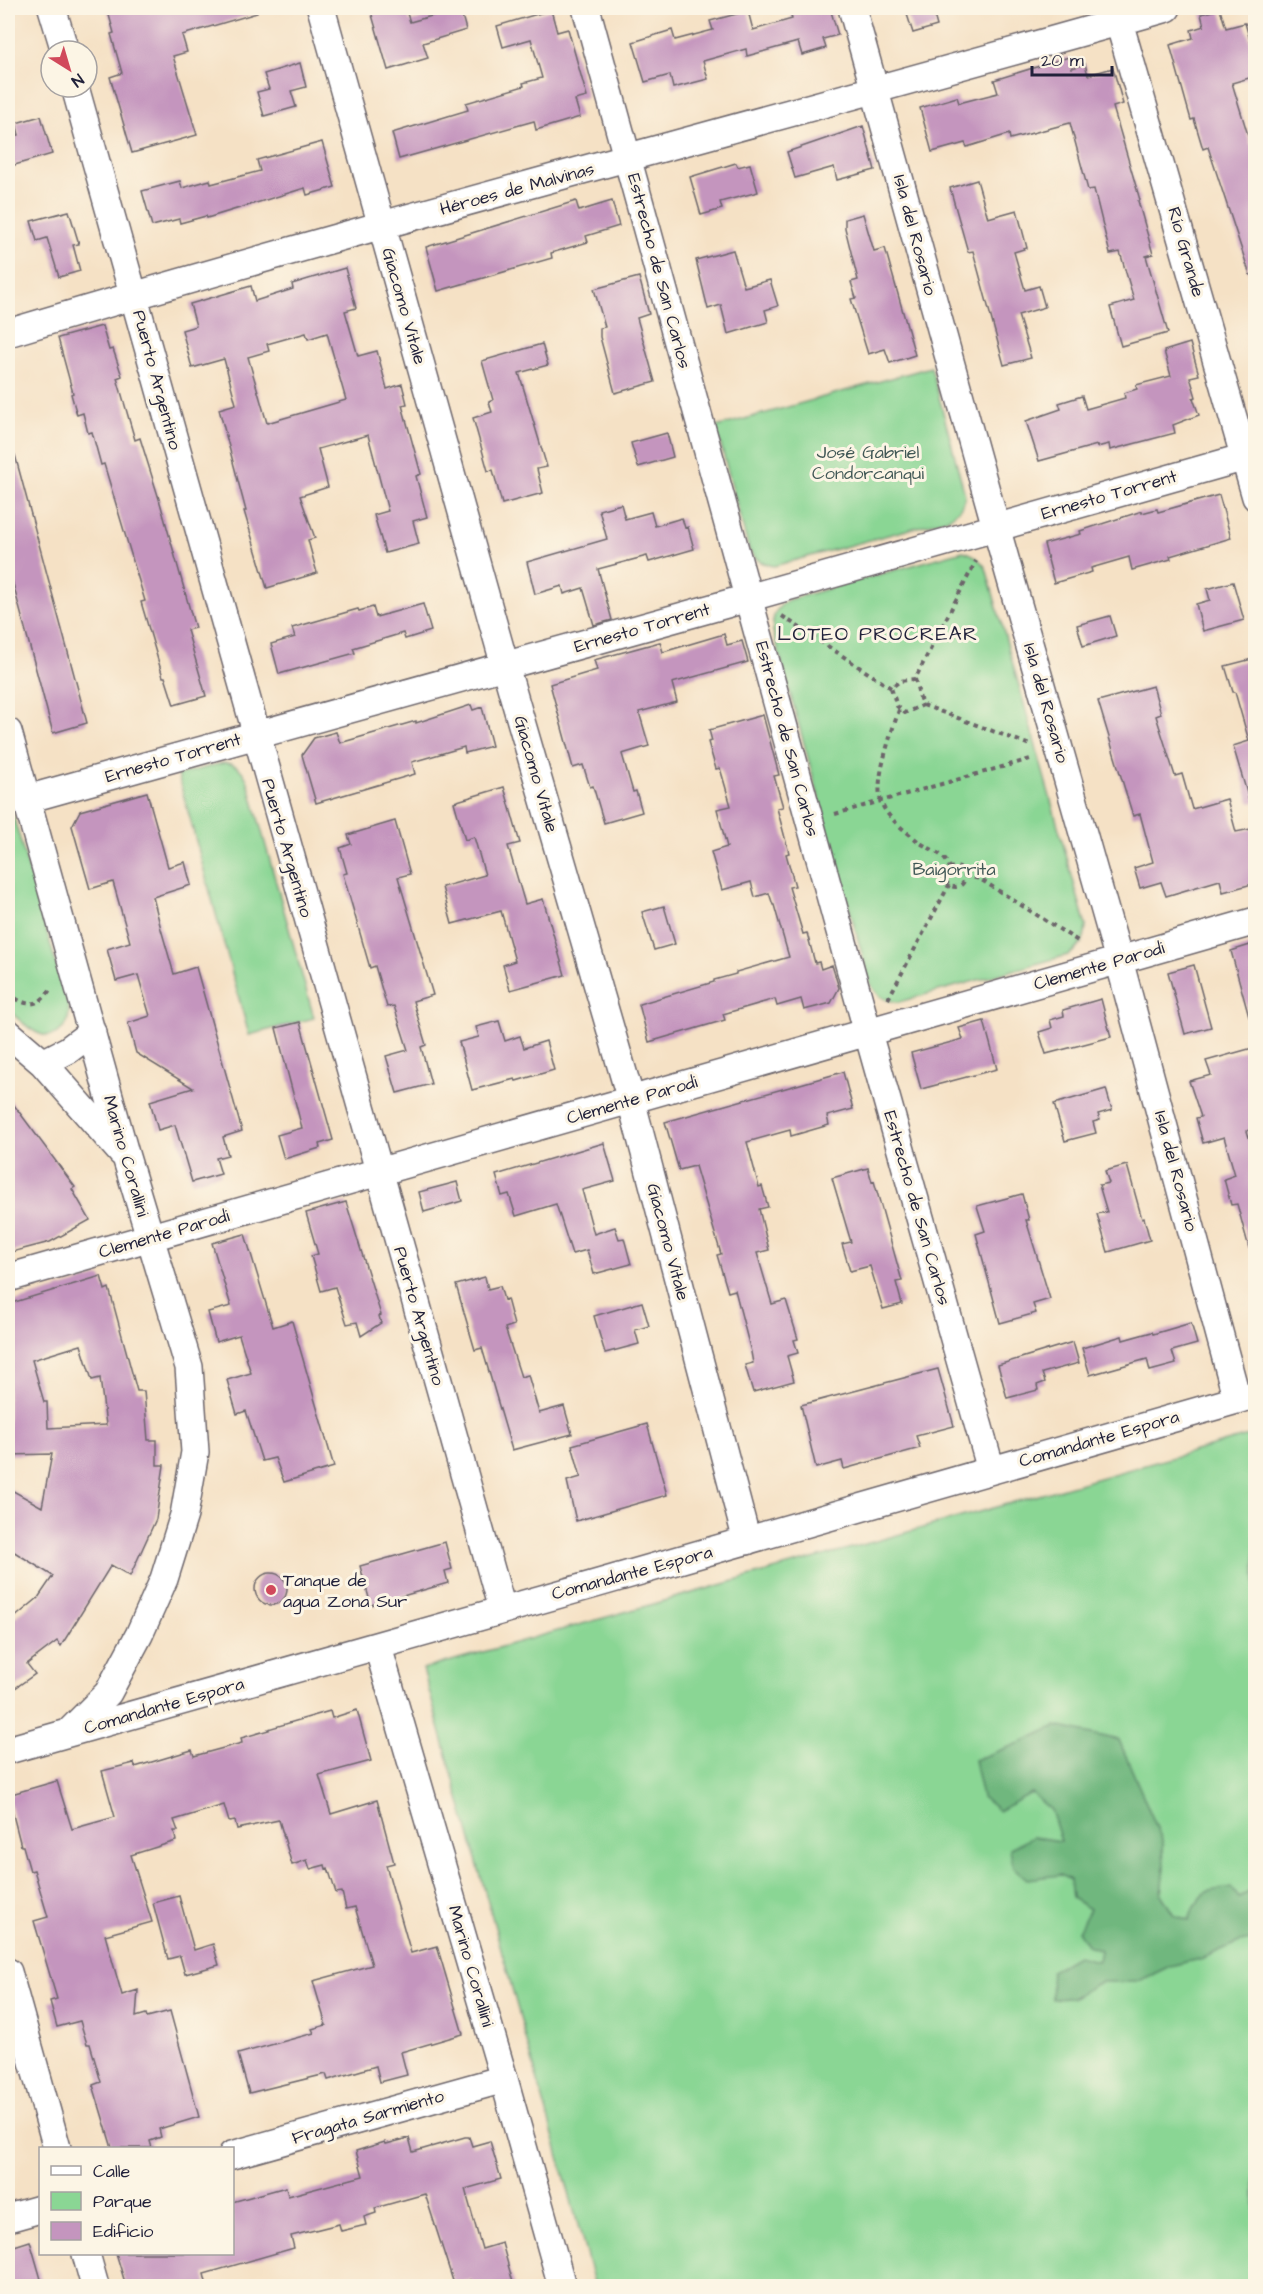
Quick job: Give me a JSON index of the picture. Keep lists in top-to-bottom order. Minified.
{"streets":{"street":["Héroes de Malvinas","Isla del Rosario","Río Grande","Estrecho de San Carlos","Giacomo Vitale","Puerto Argentino","Ernesto Torrent","Clemente Parodi","Marino Corallini","Comandante Espora","Fragata Sarmiento"]},"crossings":[["Héroes de Malvinas","Isla del Rosario"],["Héroes de Malvinas","Río Grande"],["Héroes de Malvinas","Estrecho de San Carlos"],["Héroes de Malvinas","Giacomo Vitale"],["Héroes de Malvinas","Puerto Argentino"],["Isla del Rosario","Ernesto Torrent"],["Isla del Rosario","Clemente Parodi"],["Isla del Rosario","Comandante Espora"],["Río Grande","Ernesto Torrent"],["Estrecho de San Carlos","Ernesto Torrent"],["Estrecho de San Carlos","Clemente Parodi"],["Estrecho de San Carlos","Comandante Espora"],["Giacomo Vitale","Ernesto Torrent"],["Giacomo Vitale","Clemente Parodi"],["Giacomo Vitale","Comandante Espora"],["Puerto Argentino","Ernesto Torrent"],["Puerto Argentino","Clemente Parodi"],["Puerto Argentino","Comandante Espora"],["Ernesto Torrent","Marino Corallini"],["Clemente Parodi","Marino Corallini"],["Marino Corallini","Comandante Espora"],["Marino Corallini","Fragata Sarmiento"]],"districts":["LOTEO PROCREAR"],"parks":["José Gabriel Condorcanqui","Baigorrita"],"places":["Tanque de agua Zona Sur"],"legend":["Calle","Parque","Edificio"],"scale_bar":"20 m","north":"bottom right"}
